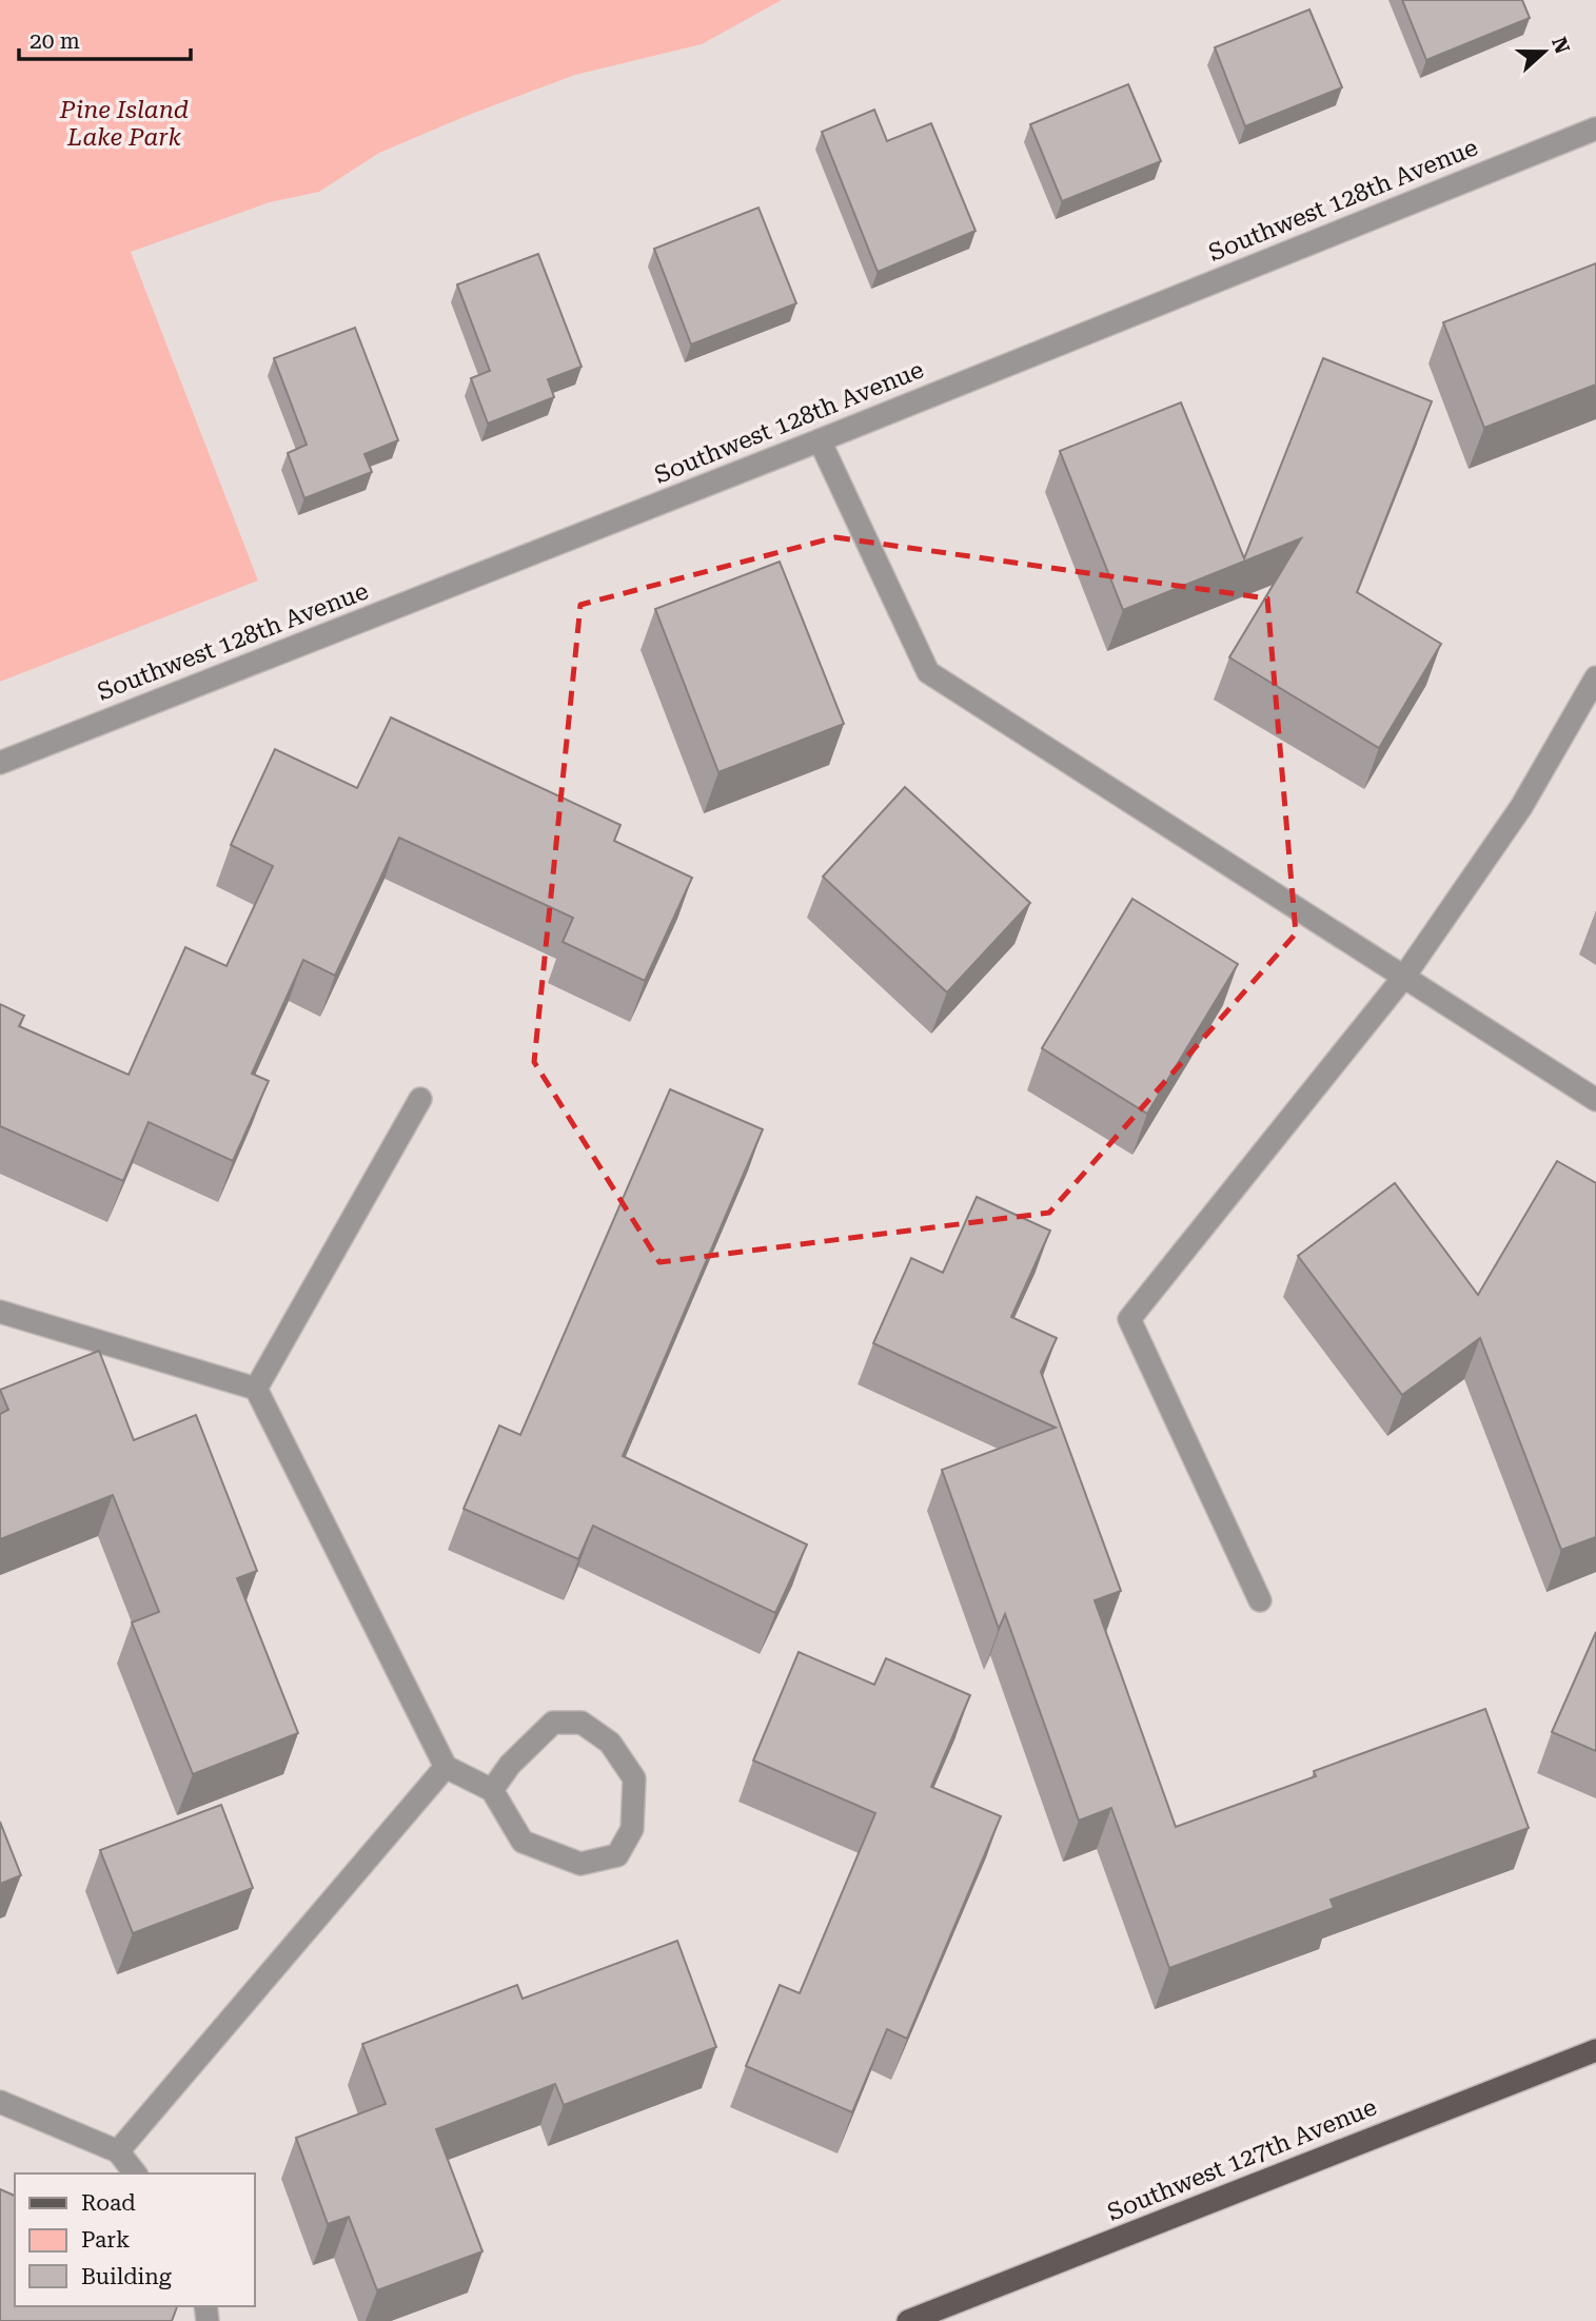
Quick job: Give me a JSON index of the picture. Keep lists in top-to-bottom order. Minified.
{"streets":{"main road":["Southwest 127th Avenue"],"street":["Southwest 128th Avenue"]},"parks":["Pine Island Lake Park"],"legend":["Road","Park","Building"],"scale_bar":"20 m","north":"right"}
